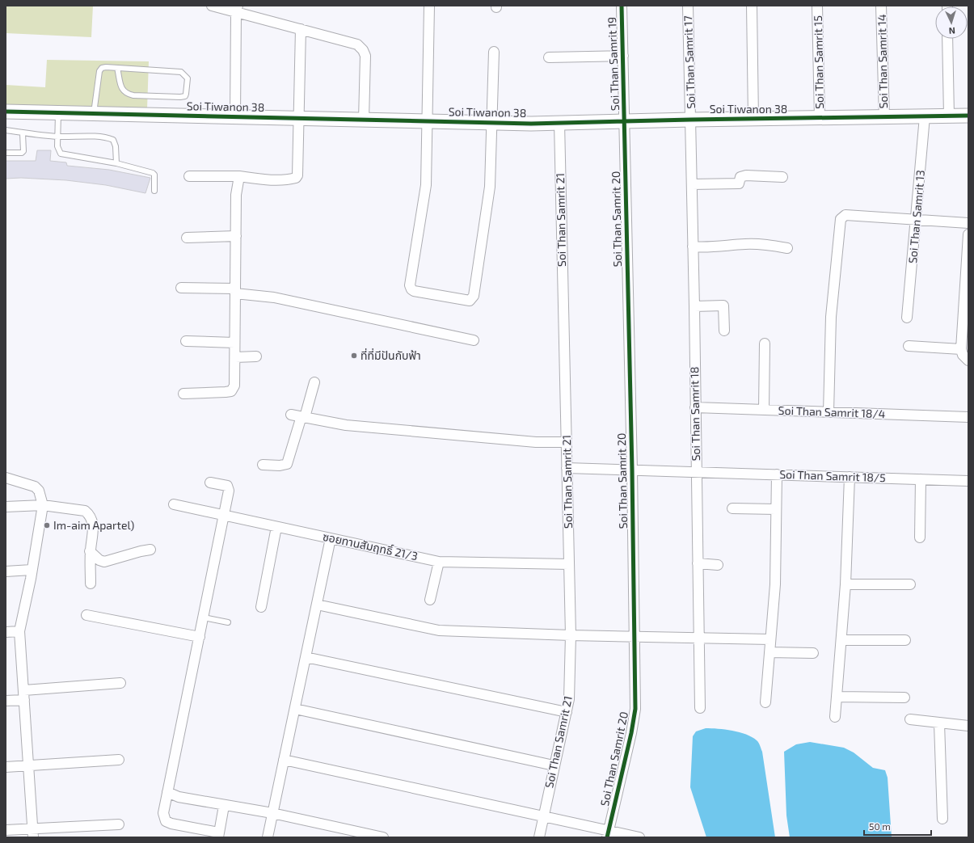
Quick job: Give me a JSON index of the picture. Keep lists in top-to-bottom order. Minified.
{"streets":{"street":["Soi Than Samrit 14","Soi Than Samrit 17","Soi Than Samrit 15","Soi Than Samrit 19","Soi Tiwanon 38","Soi Than Samrit 13","Soi Than Samrit 20","Soi Than Samrit 21","Soi Than Samrit 18/4","Soi Than Samrit 18","Soi Than Samrit 18/5","ซอยทานสัมฤทธิ์ 21/3"]},"crossings":[["Soi Than Samrit 14","Soi Tiwanon 38"],["Soi Than Samrit 17","Soi Tiwanon 38"],["Soi Than Samrit 17","Soi Than Samrit 18"],["Soi Than Samrit 15","Soi Tiwanon 38"],["Soi Than Samrit 19","Soi Tiwanon 38"],["Soi Than Samrit 19","Soi Than Samrit 20"],["Soi Tiwanon 38","Soi Than Samrit 13"],["Soi Tiwanon 38","Soi Than Samrit 20"],["Soi Tiwanon 38","Soi Than Samrit 21"],["Soi Tiwanon 38","Soi Than Samrit 18"],["Soi Than Samrit 20","Soi Than Samrit 18/5"],["Soi Than Samrit 21","Soi Than Samrit 18/5"],["Soi Than Samrit 21","ซอยทานสัมฤทธิ์ 21/3"],["Soi Than Samrit 18/4","Soi Than Samrit 18"],["Soi Than Samrit 18","Soi Than Samrit 18/5"]],"places":["ที่ที่มีปันกับฟ้า","Im-aim Apartel)"],"scale_bar":"50 m","north":"bottom"}
